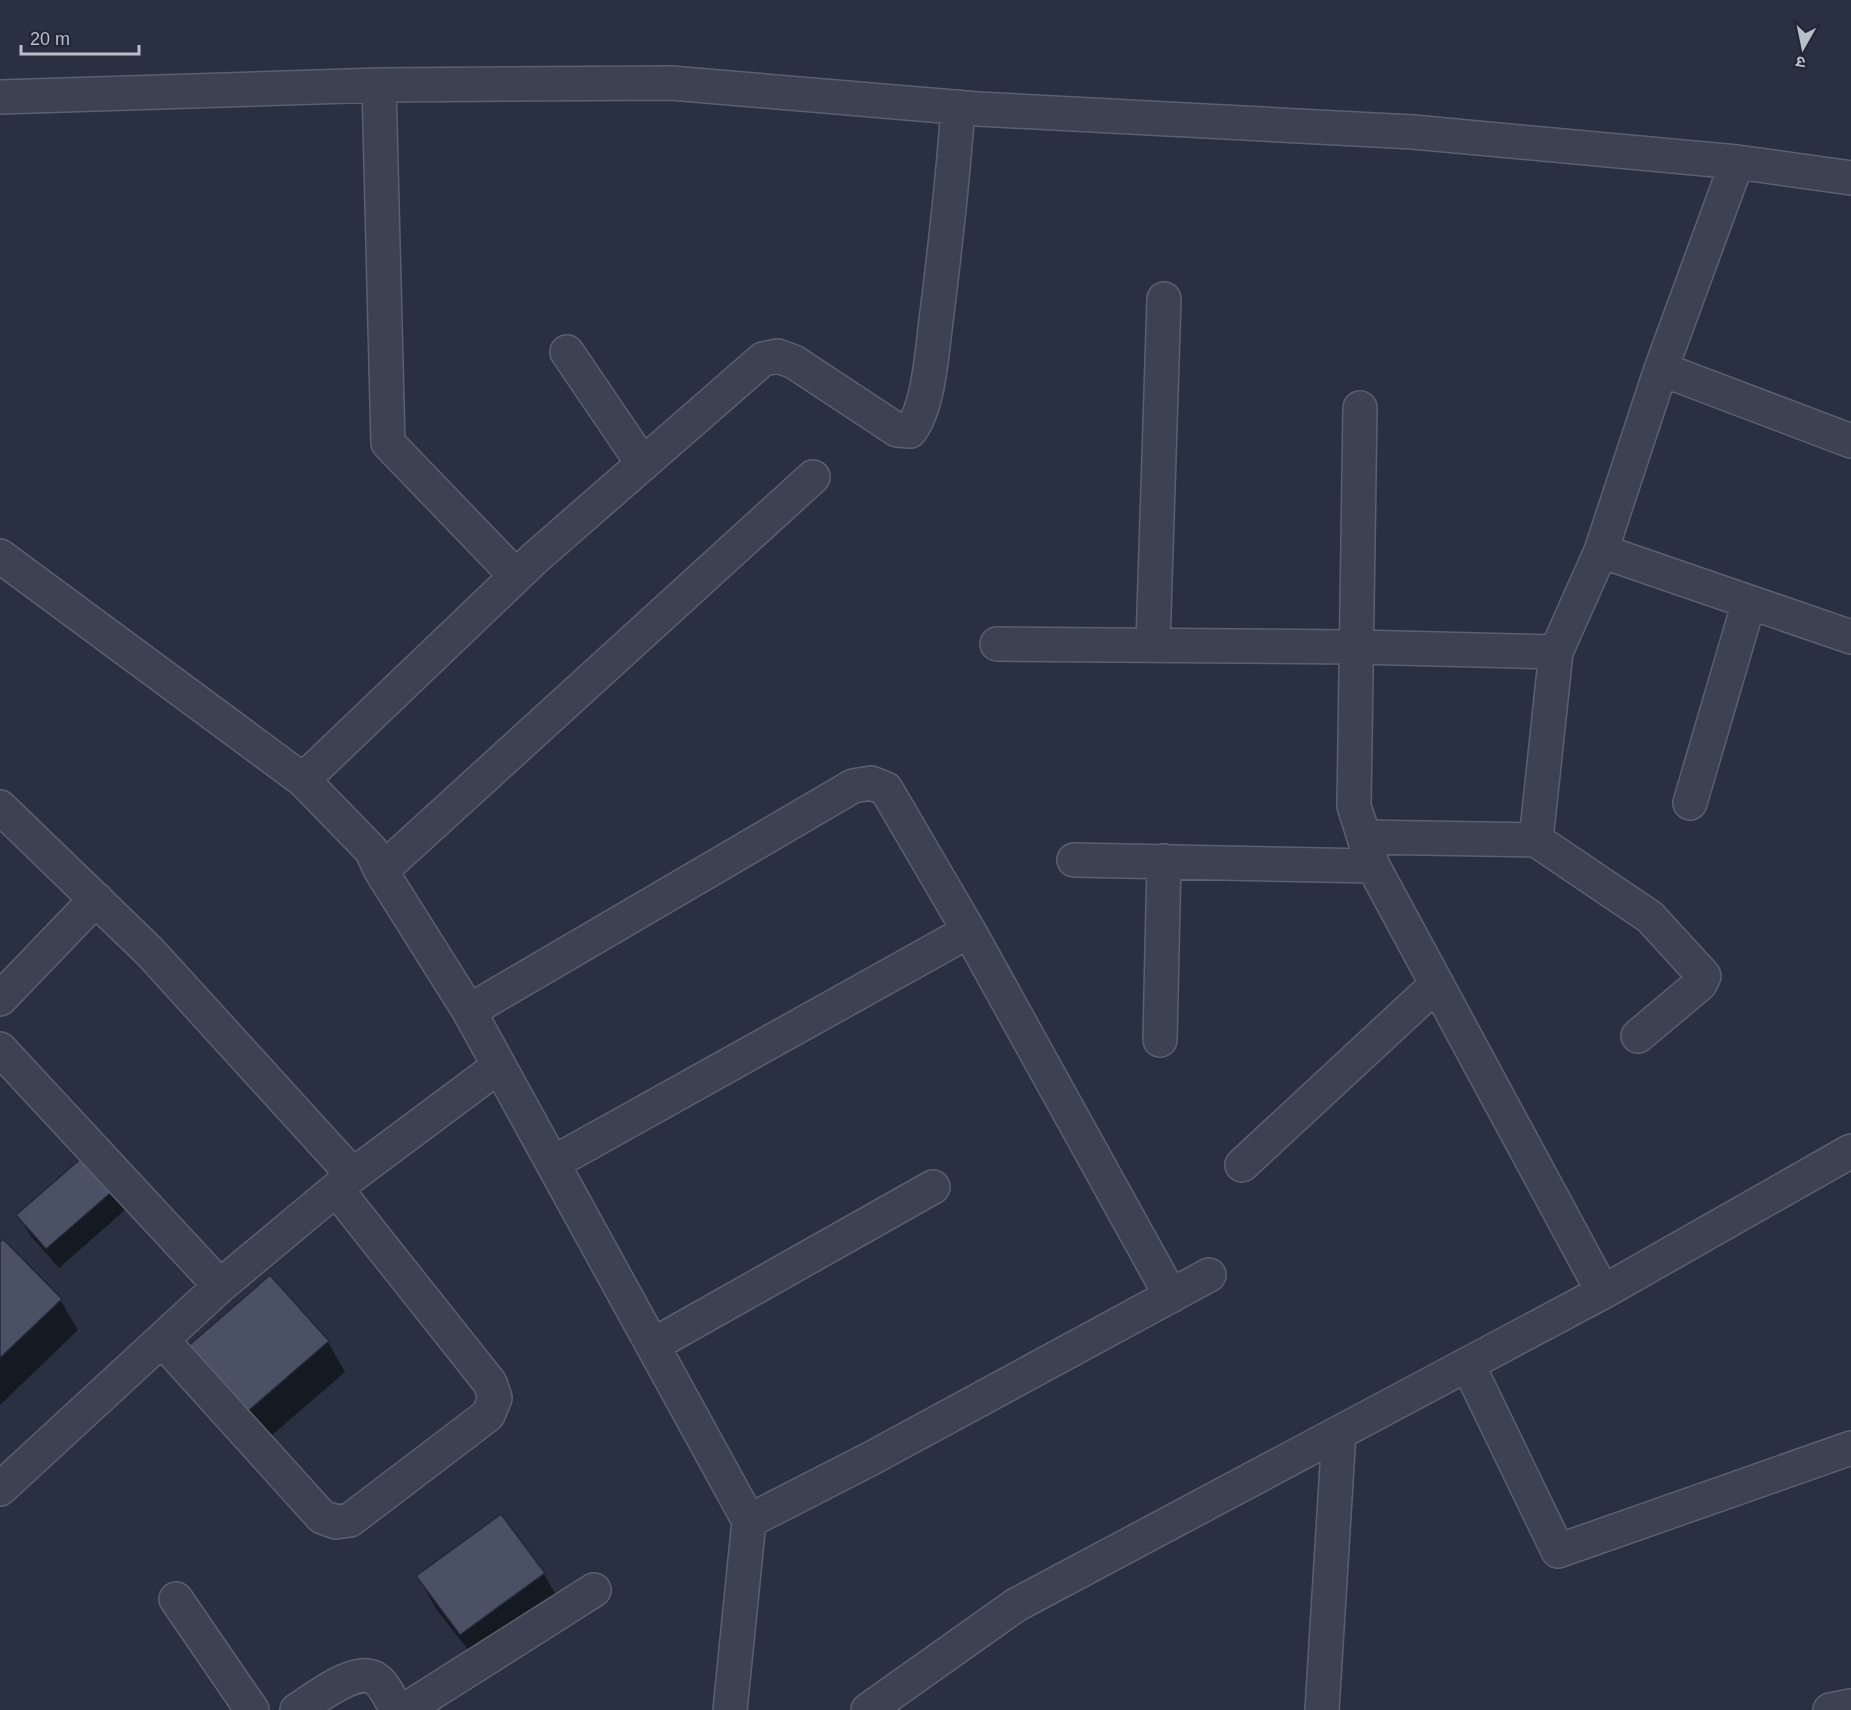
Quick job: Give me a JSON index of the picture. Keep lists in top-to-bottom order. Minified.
{"scale_bar":"20 m","north":"bottom"}
